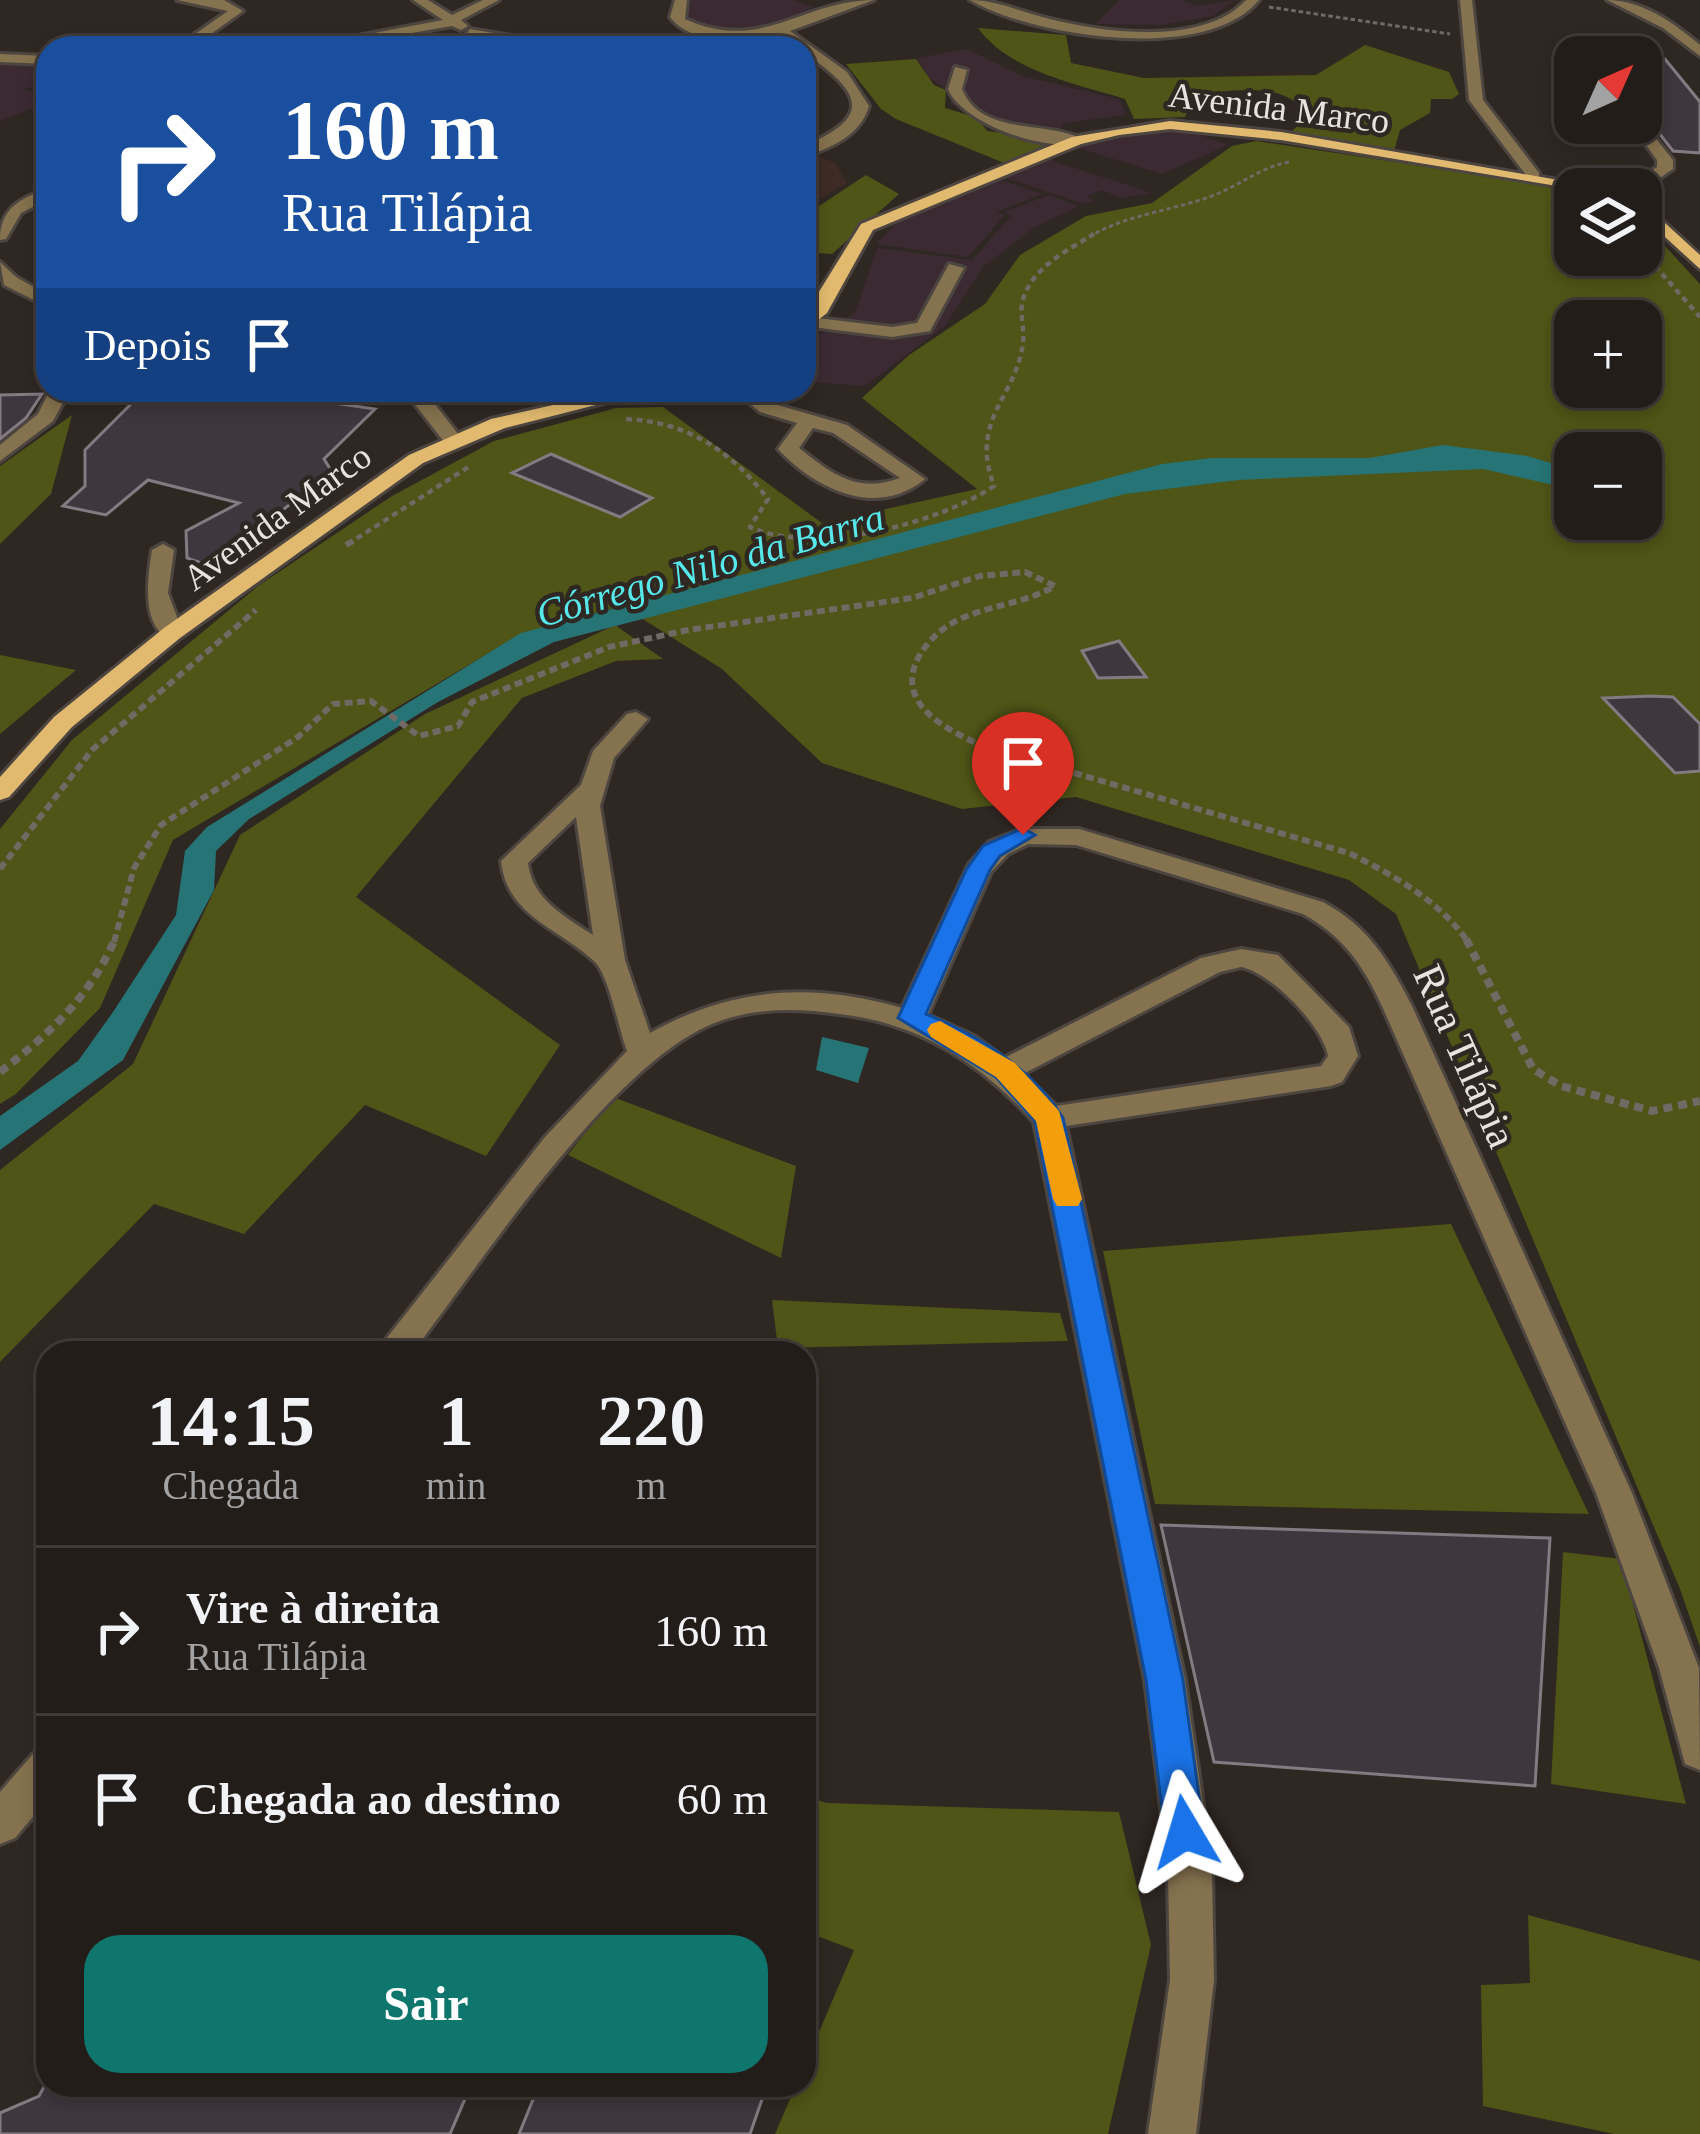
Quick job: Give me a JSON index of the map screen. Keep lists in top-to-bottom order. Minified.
{"streets":{"main road":["Avenida Marco"],"street":["Rua Tilápia"]},"water":["Córrego Nilo da Barra"],"north":"top right","page":{"map_buttons":["+","−"],"turn":["160 m","Rua Tilápia"],"then":"Depois","eta":["14:15","Chegada","1","min","220","m"],"list":[{"name":"Vire à direita","note":"Rua Tilápia","value":"160 m"},{"name":"Chegada ao destino","value":"60 m"}],"buttons":"Sair"}}
